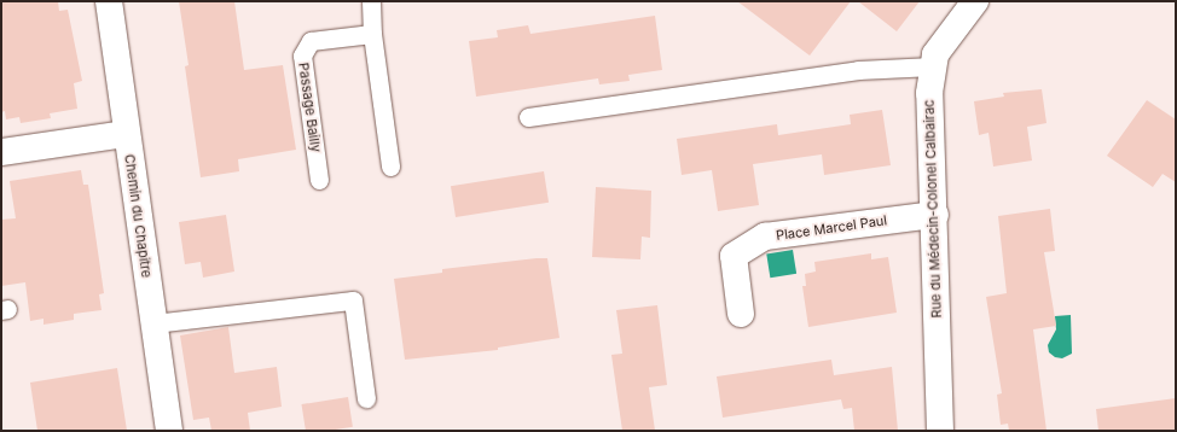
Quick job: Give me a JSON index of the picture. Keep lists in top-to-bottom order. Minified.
{"streets":{"street":["Rue du Médecin-Colonel Calbairac","Chemin du Chapitre","Place Marcel Paul"],"lane":["Passage Bailly"]},"crossings":[["Rue du Médecin-Colonel Calbairac","Place Marcel Paul"]]}
